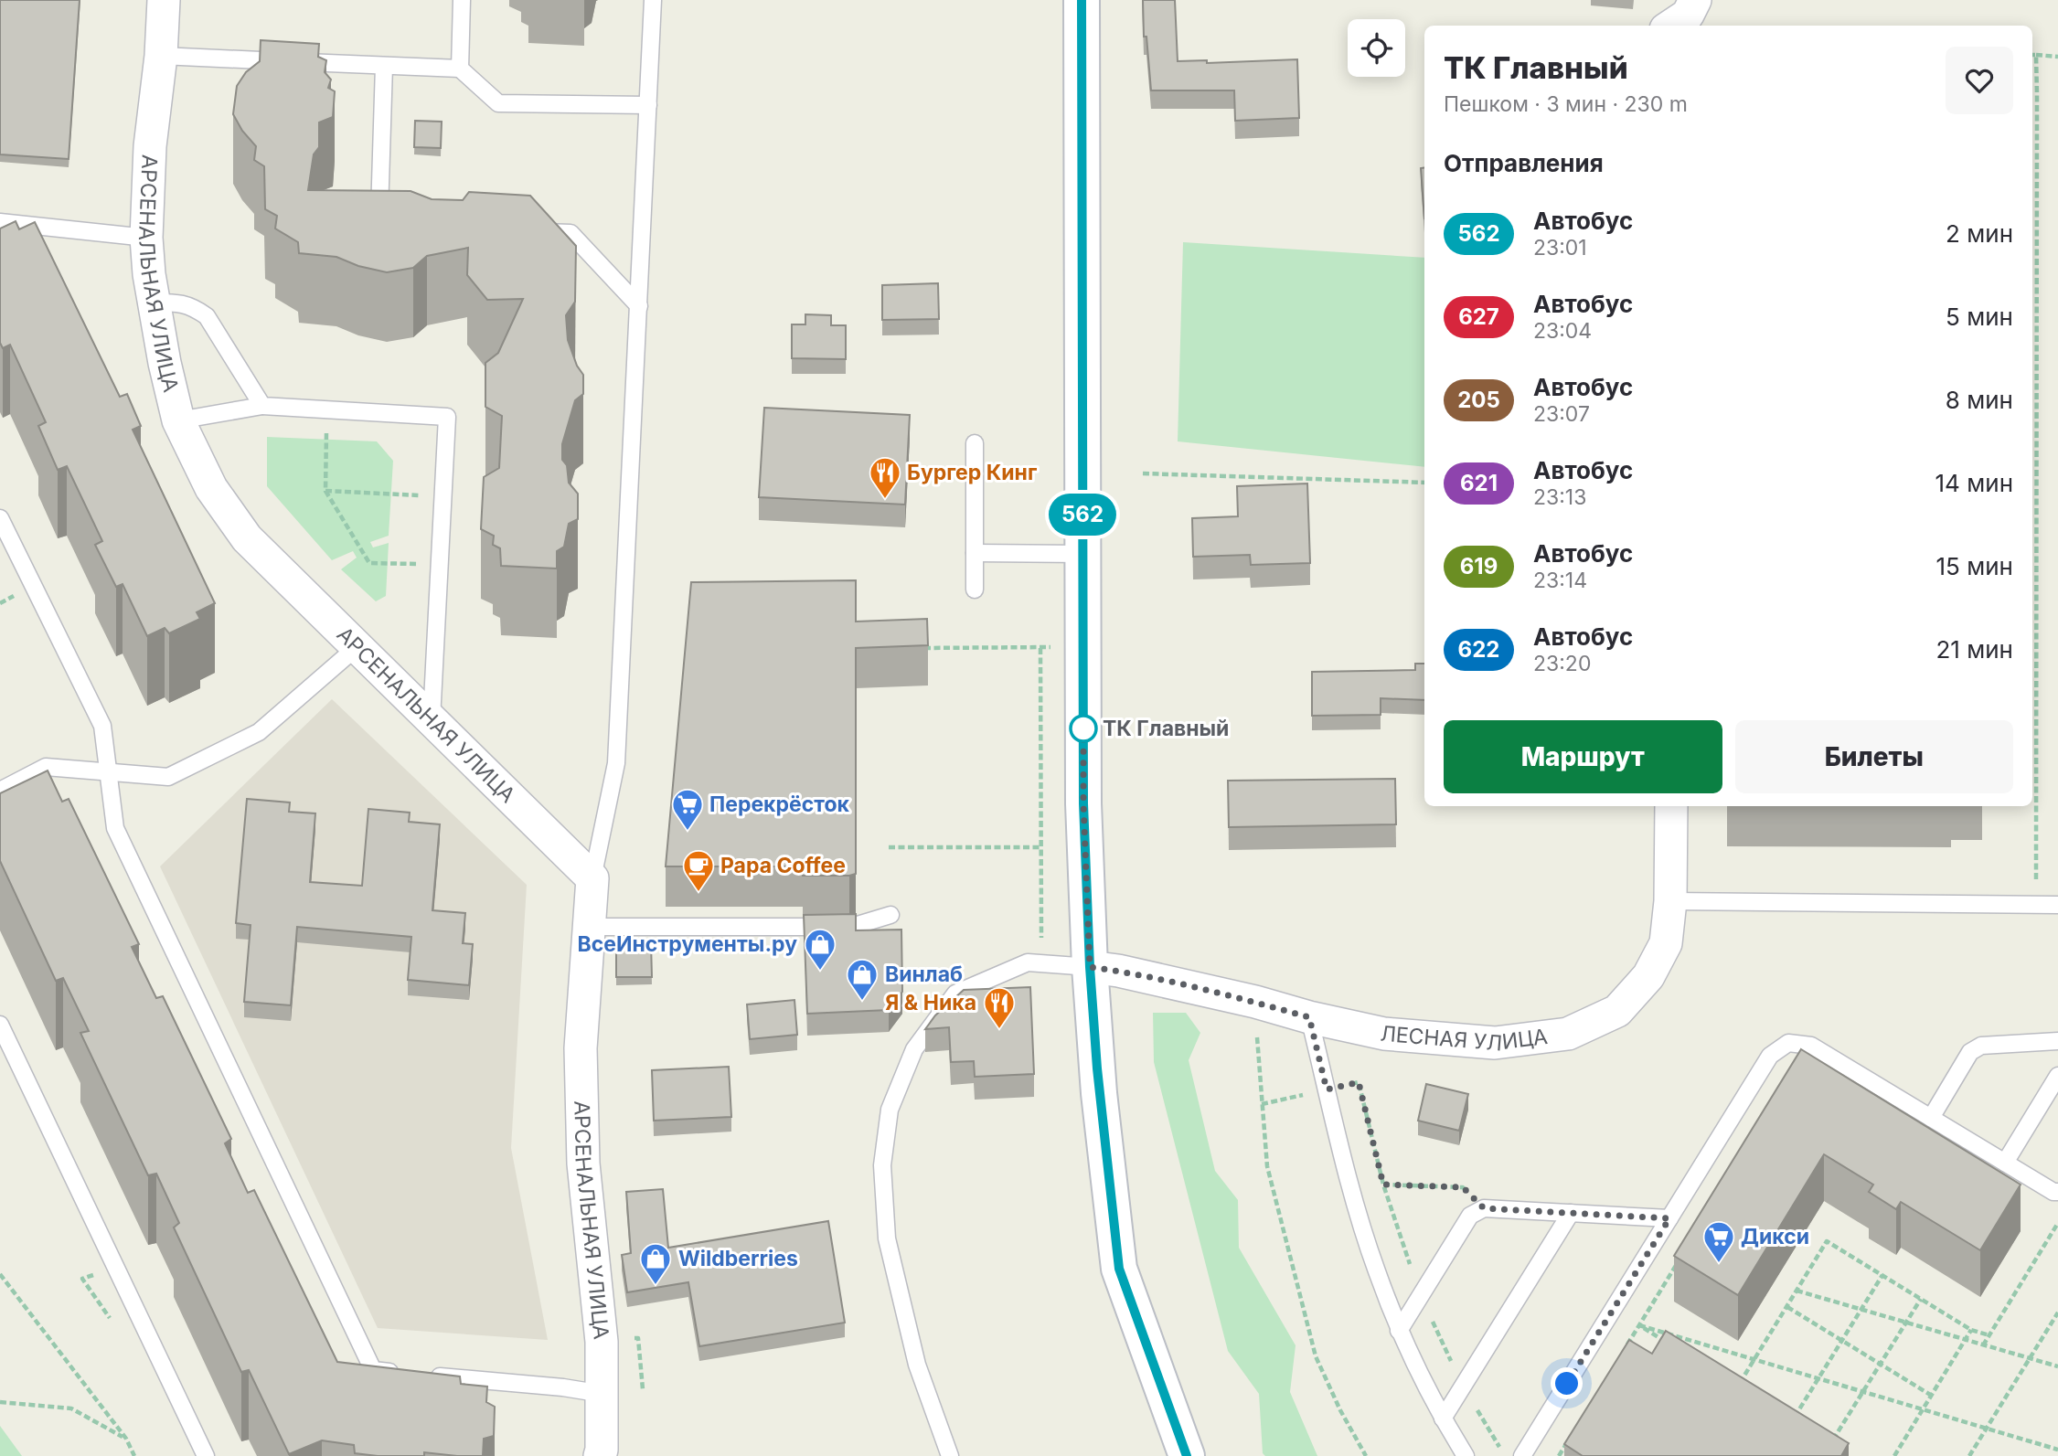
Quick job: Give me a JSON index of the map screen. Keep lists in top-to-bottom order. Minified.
{"streets":{"street":["АРСЕНАЛЬНАЯ УЛИЦА","ЛЕСНАЯ УЛИЦА"]},"places":{"restaurant":["Бургер Кинг","Я & Ника"],"other":["ТК Главный"],"supermarket":["Перекрёсток","Дикси"],"cafe":["Papa Coffee"],"shop":["ВсеИнструменты.ру","Винлаб","Wildberries"]},"lines":["bus line 562"],"page":{"on_map":"562","heading":[["ТК Главный","Пешком · 3 мин · 230 m"],"Отправления"],"list":[{"mark":"562","name":"Автобус","note":"23:01","value":"2 мин"},{"mark":"627","name":"Автобус","note":"23:04","value":"5 мин"},{"mark":"205","name":"Автобус","note":"23:07","value":"8 мин"},{"mark":"621","name":"Автобус","note":"23:13","value":"14 мин"},{"mark":"619","name":"Автобус","note":"23:14","value":"15 мин"},{"mark":"622","name":"Автобус","note":"23:20","value":"21 мин"}],"buttons":["Маршрут","Билеты"]}}
